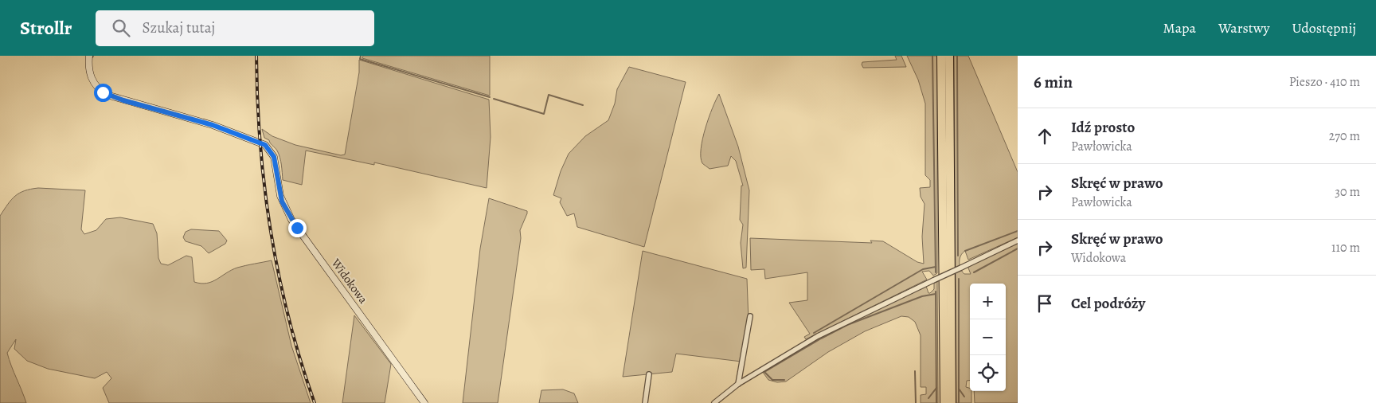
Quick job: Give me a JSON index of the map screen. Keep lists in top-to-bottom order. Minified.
{"streets":{"street":["Widokowa"]},"page":{"header":"Strollr","search":"Szukaj tutaj","nav":["Mapa","Warstwy","Udostępnij"],"heading":["6 min","Pieszo · 410 m"],"list":[["Idź prosto","Pawłowicka","270 m"],["Skręć w prawo","Pawłowicka","30 m"],["Skręć w prawo","Widokowa","110 m"],"Cel podróży"],"map_buttons":["+","−"]}}
